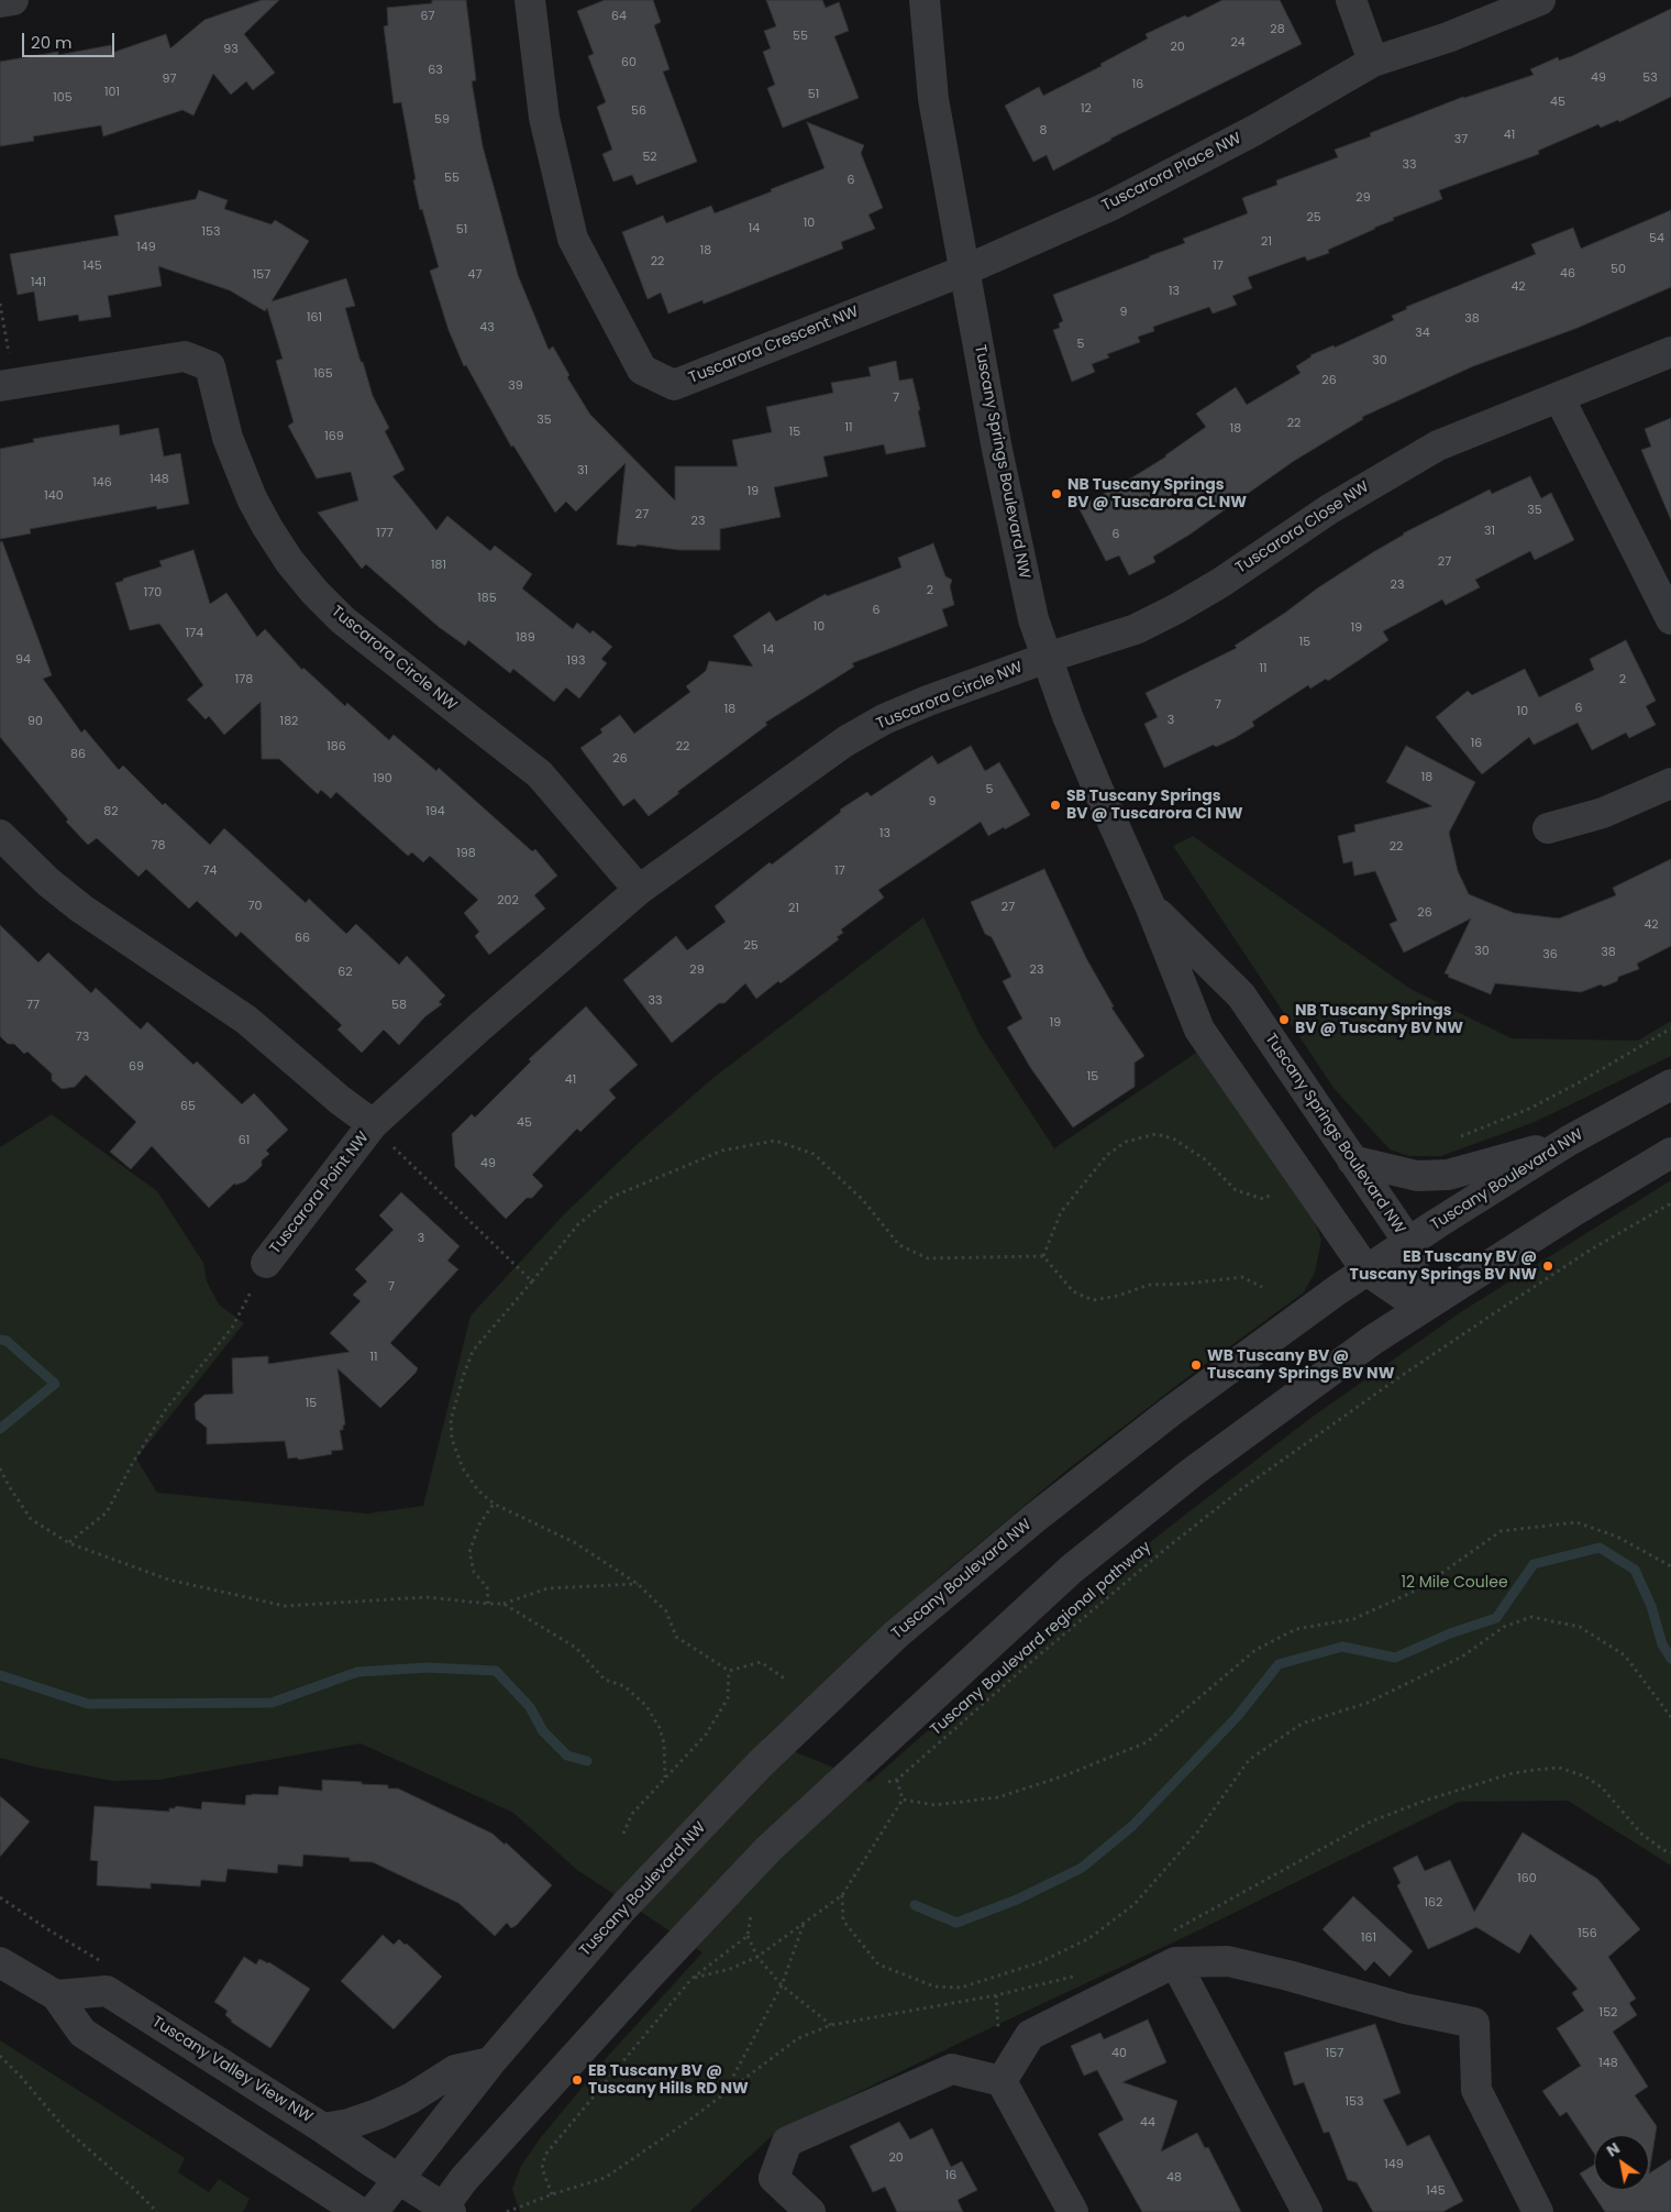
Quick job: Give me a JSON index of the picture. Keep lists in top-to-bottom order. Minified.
{"streets":{"street":["Tuscarora Place NW","Tuscarora Crescent NW","Tuscany Springs Boulevard NW","Tuscarora Close NW","Tuscarora Circle NW","Tuscany Boulevard NW","Tuscarora Point NW","Tuscany Valley View NW"],"path":["Tuscany Boulevard regional pathway"]},"crossings":[["Tuscarora Place NW","Tuscarora Crescent NW"],["Tuscarora Place NW","Tuscany Springs Boulevard NW"],["Tuscarora Crescent NW","Tuscany Springs Boulevard NW"],["Tuscany Springs Boulevard NW","Tuscarora Close NW"],["Tuscany Springs Boulevard NW","Tuscarora Circle NW"],["Tuscany Springs Boulevard NW","Tuscany Boulevard NW"],["Tuscarora Close NW","Tuscarora Circle NW"],["Tuscarora Circle NW","Tuscarora Point NW"],["Tuscany Boulevard NW","Tuscany Valley View NW"]],"parks":["12 Mile Coulee"],"places":["NB Tuscany Springs BV @ Tuscarora CL NW","SB Tuscany Springs BV @ Tuscarora CI NW","NB Tuscany Springs BV @ Tuscany BV NW","EB Tuscany BV @ Tuscany Springs BV NW","WB Tuscany BV @ Tuscany Springs BV NW","EB Tuscany BV @ Tuscany Hills RD NW"],"house_numbers":["67","64","28","55","24","20","93","60","63","49","53","97","16","101","51","105","45","12","56","59","8","41","37","52","33","55","6","29","25","10","14","51","153","54","21","149","18","22","145","17","50","46","157","47","141","42","13","9","161","38","43","34","5","30","165","26","39","7","35","22","11","18","15","169","31","148","146","19","140","35","27","23","31","177","6","27","181","23","2","170","185","6","10","19","174","189","15","14","94","193","11","178","2","7","6","18","10","3","90","182","16","186","22","86","26","18","190","5","9","82","194","13","78","22","198","74","17","202","70","27","21","26","42","66","25","30","38","36","29","23","62","33","77","58","19","73","69","15","41","65","45","61","49","3","7","11","15","160","162","156","161","152","40","157","148","153","44","20","149","16","48","145"],"scale_bar":"20 m","north":"top left"}
